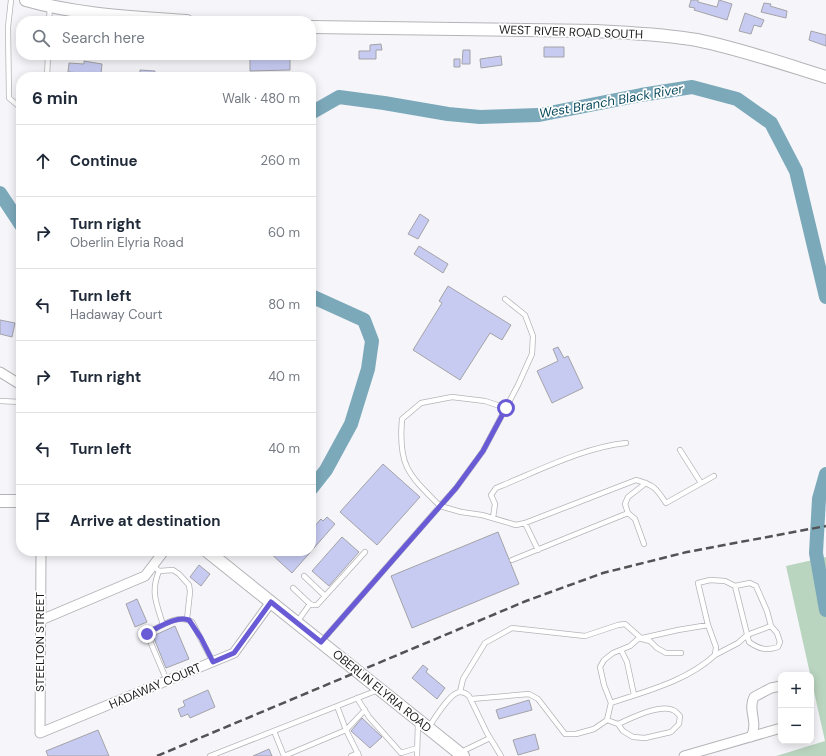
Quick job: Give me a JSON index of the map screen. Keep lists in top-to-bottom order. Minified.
{"streets":{"main road":["WEST RIVER ROAD SOUTH","OBERLIN ELYRIA ROAD"],"street":["STEELTON STREET","HADAWAY COURT"]},"crossings":[["STEELTON STREET","HADAWAY COURT"],["HADAWAY COURT","OBERLIN ELYRIA ROAD"]],"water":["West Branch Black River"],"page":{"search":"Search here","heading":["6 min","Walk · 480 m"],"list":[["Continue","260 m"],["Turn right","Oberlin Elyria Road","60 m"],["Turn left","Hadaway Court","80 m"],["Turn right","40 m"],["Turn left","40 m"],"Arrive at destination"],"map_buttons":["+","−"]}}
